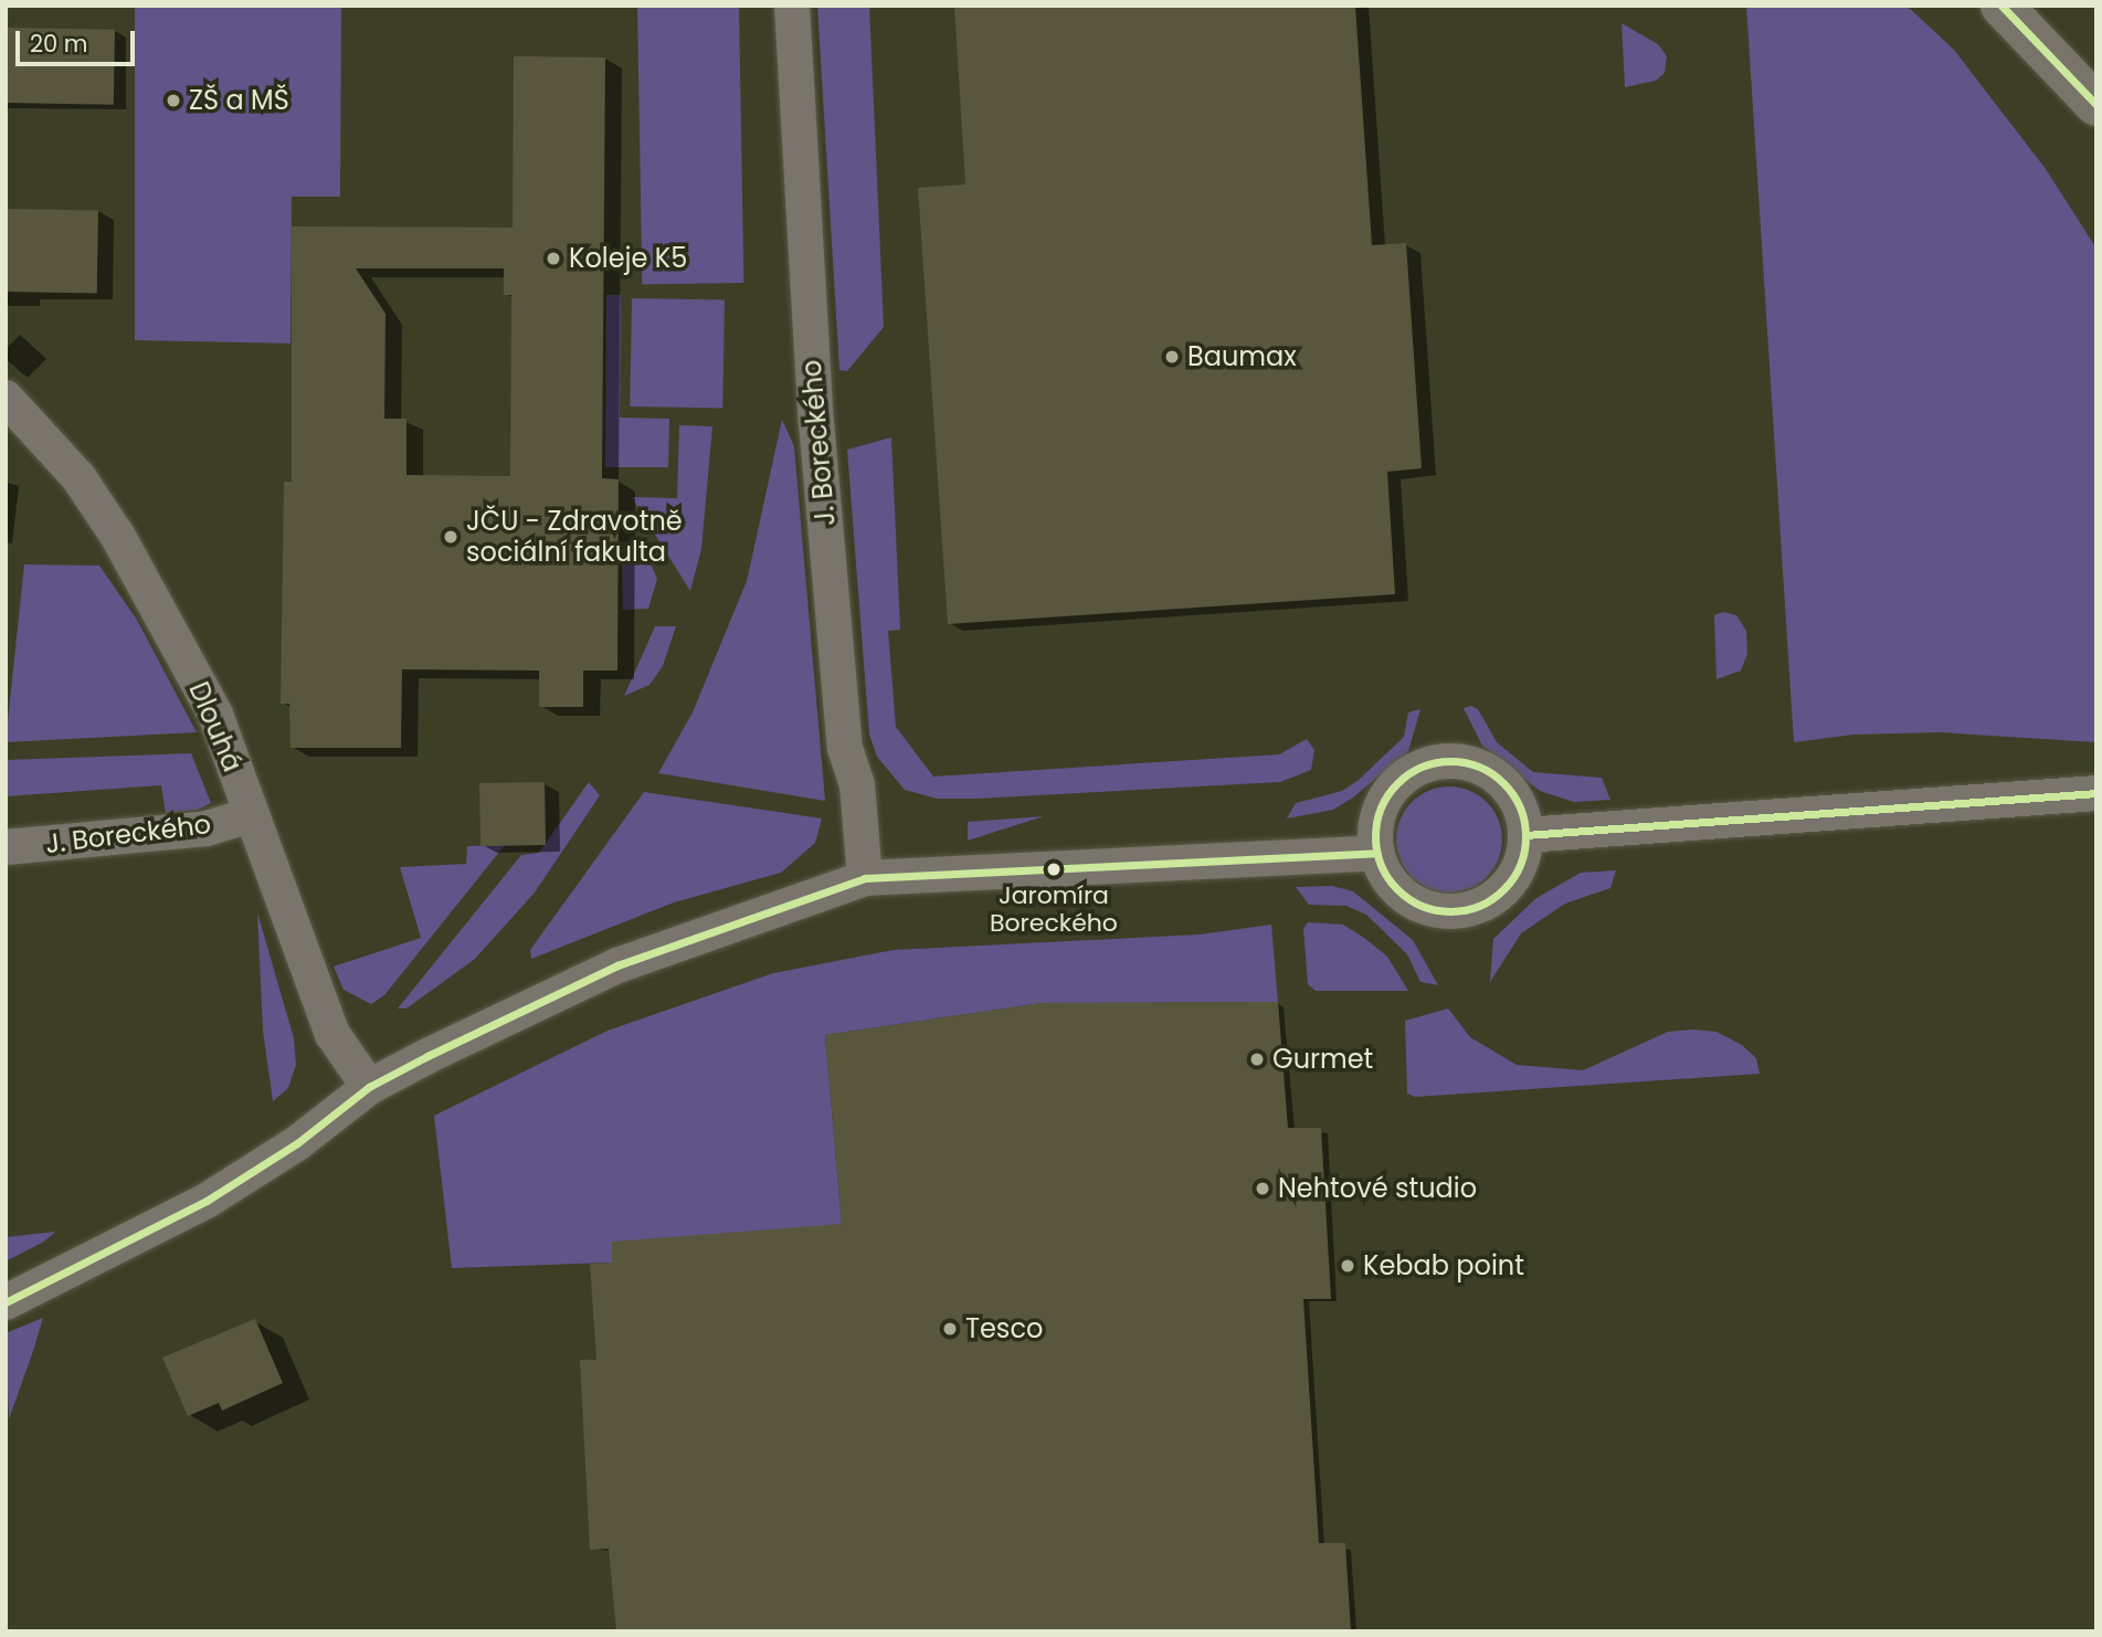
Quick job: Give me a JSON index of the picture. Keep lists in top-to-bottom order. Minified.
{"streets":{"street":["J. Boreckého","Dlouhá"]},"crossings":[["J. Boreckého","Dlouhá"]],"places":["ZŠ a MŠ","Koleje K5","Baumax","JČU - Zdravotně sociální fakulta","Jaromíra Boreckého","Gurmet","Nehtové studio","Kebab point","Tesco"],"scale_bar":"20 m"}
